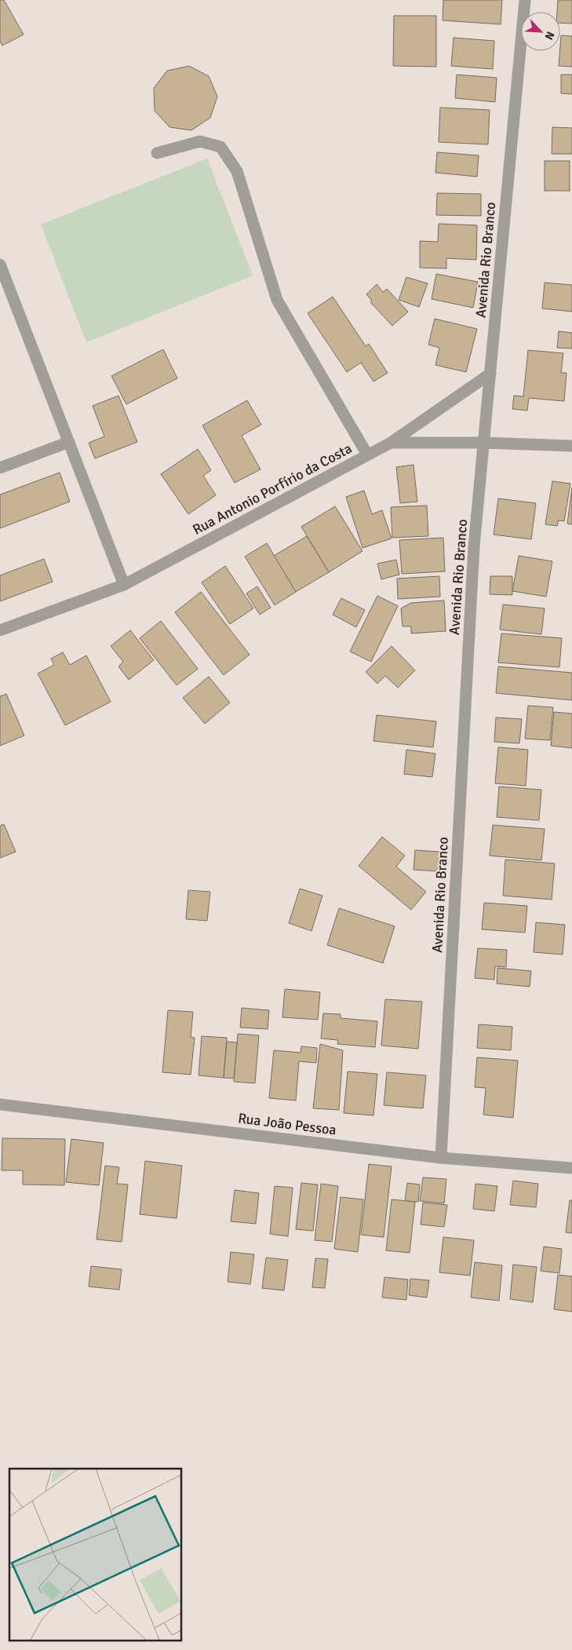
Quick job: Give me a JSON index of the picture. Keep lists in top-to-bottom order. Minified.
{"streets":{"street":["Avenida Rio Branco","Rua Antonio Porfírio da Costa","Rua João Pessoa"]},"crossings":[["Avenida Rio Branco","Rua Antonio Porfírio da Costa"],["Avenida Rio Branco","Rua João Pessoa"]],"north":"bottom right"}
